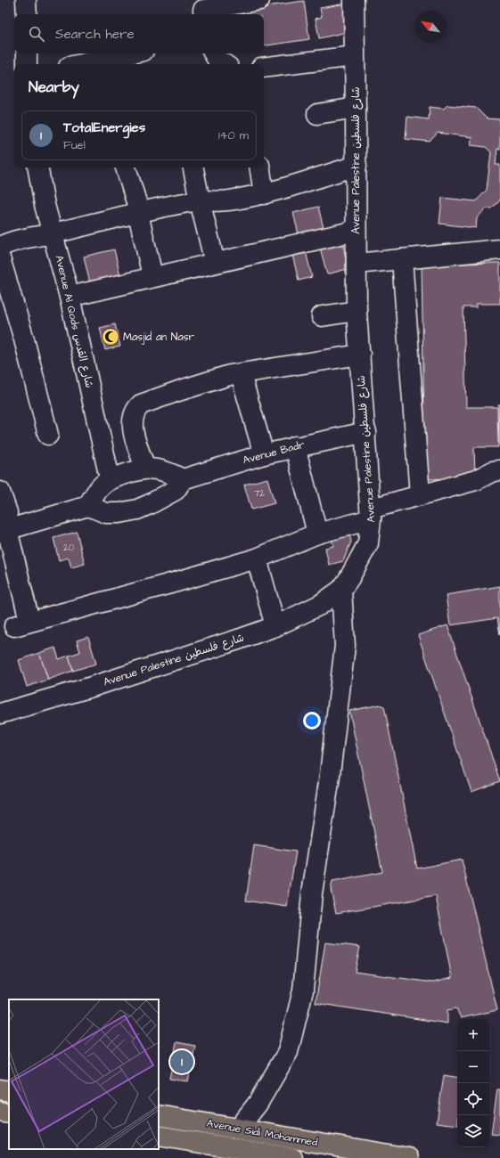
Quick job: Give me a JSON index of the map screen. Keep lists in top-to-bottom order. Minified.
{"streets":{"main road":["Avenue Sidi Mohammed"],"street":["Avenue Palestine شارع فلسطين","Avenue Al Qods شارع القدس","Avenue Badr"]},"crossings":[["Avenue Palestine شارع فلسطين","Avenue Badr"]],"places":{"mosque":["Masjid an Nasr"]},"house_numbers":["72","20"],"north":"top left","page":{"search":"Search here","heading":"Nearby","list":[{"mark":"1","name":"TotalEnergies","note":"Fuel","value":"140 m"}],"map_buttons":["+","−"],"pins":"1"}}
